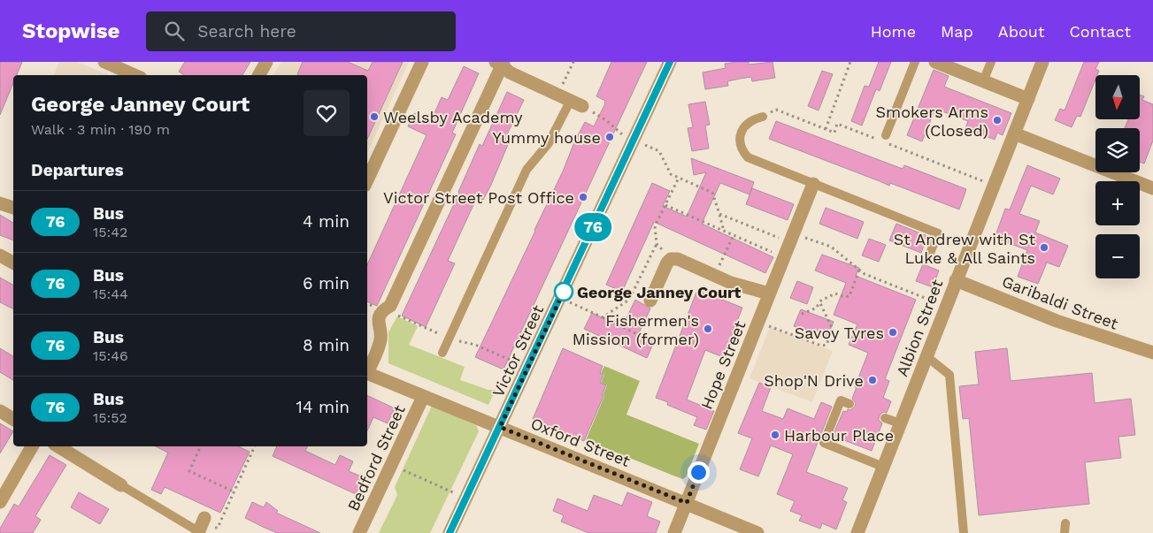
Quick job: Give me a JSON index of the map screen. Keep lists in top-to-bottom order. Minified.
{"streets":{"street":["Garibaldi Street","Albion Street","Victor Street","Hope Street","Oxford Street","Bedford Street"]},"crossings":[["Garibaldi Street","Albion Street"],["Victor Street","Oxford Street"],["Hope Street","Oxford Street"],["Oxford Street","Bedford Street"]],"places":["Weelsby Academy","Smokers Arms (Closed)","Yummy house","Victor Street Post Office","St Andrew with St Luke & All Saints","George Janney Court","Fishermen's Mission (former)","Savoy Tyres","Shop'N Drive","Harbour Place"],"lines":["bus line 76"],"north":"bottom","page":{"header":"Stopwise","search":"Search here","nav":["Home","Map","About","Contact"],"on_map":"76","map_buttons":["+","−"],"heading":[["George Janney Court","Walk · 3 min · 190 m"],"Departures"],"list":[{"mark":"76","name":"Bus","note":"15:42","value":"4 min"},{"mark":"76","name":"Bus","note":"15:44","value":"6 min"},{"mark":"76","name":"Bus","note":"15:46","value":"8 min"},{"mark":"76","name":"Bus","note":"15:52","value":"14 min"}]}}
